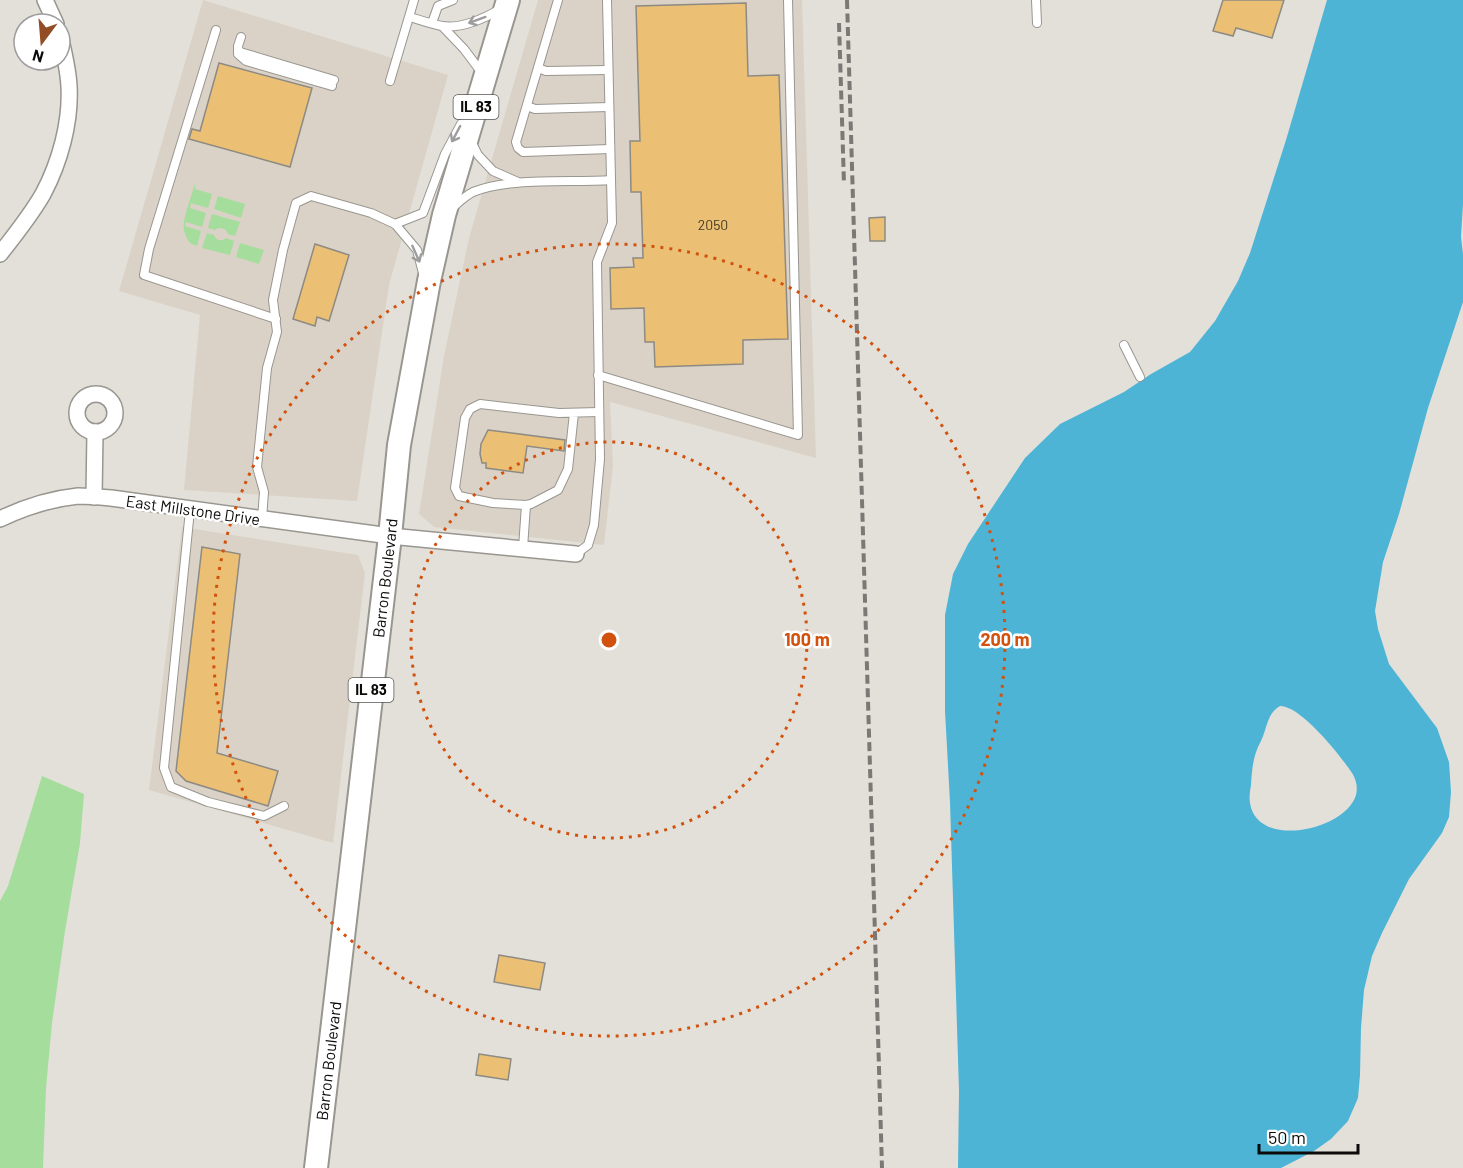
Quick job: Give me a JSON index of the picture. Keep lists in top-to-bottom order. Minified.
{"streets":{"main road":["IL 83","Barron Boulevard"],"street":["East Millstone Drive"]},"crossings":[["East Millstone Drive","Barron Boulevard"]],"house_numbers":["2050"],"scale_bar":"50 m","north":"bottom","rings":["100 m","200 m"]}
